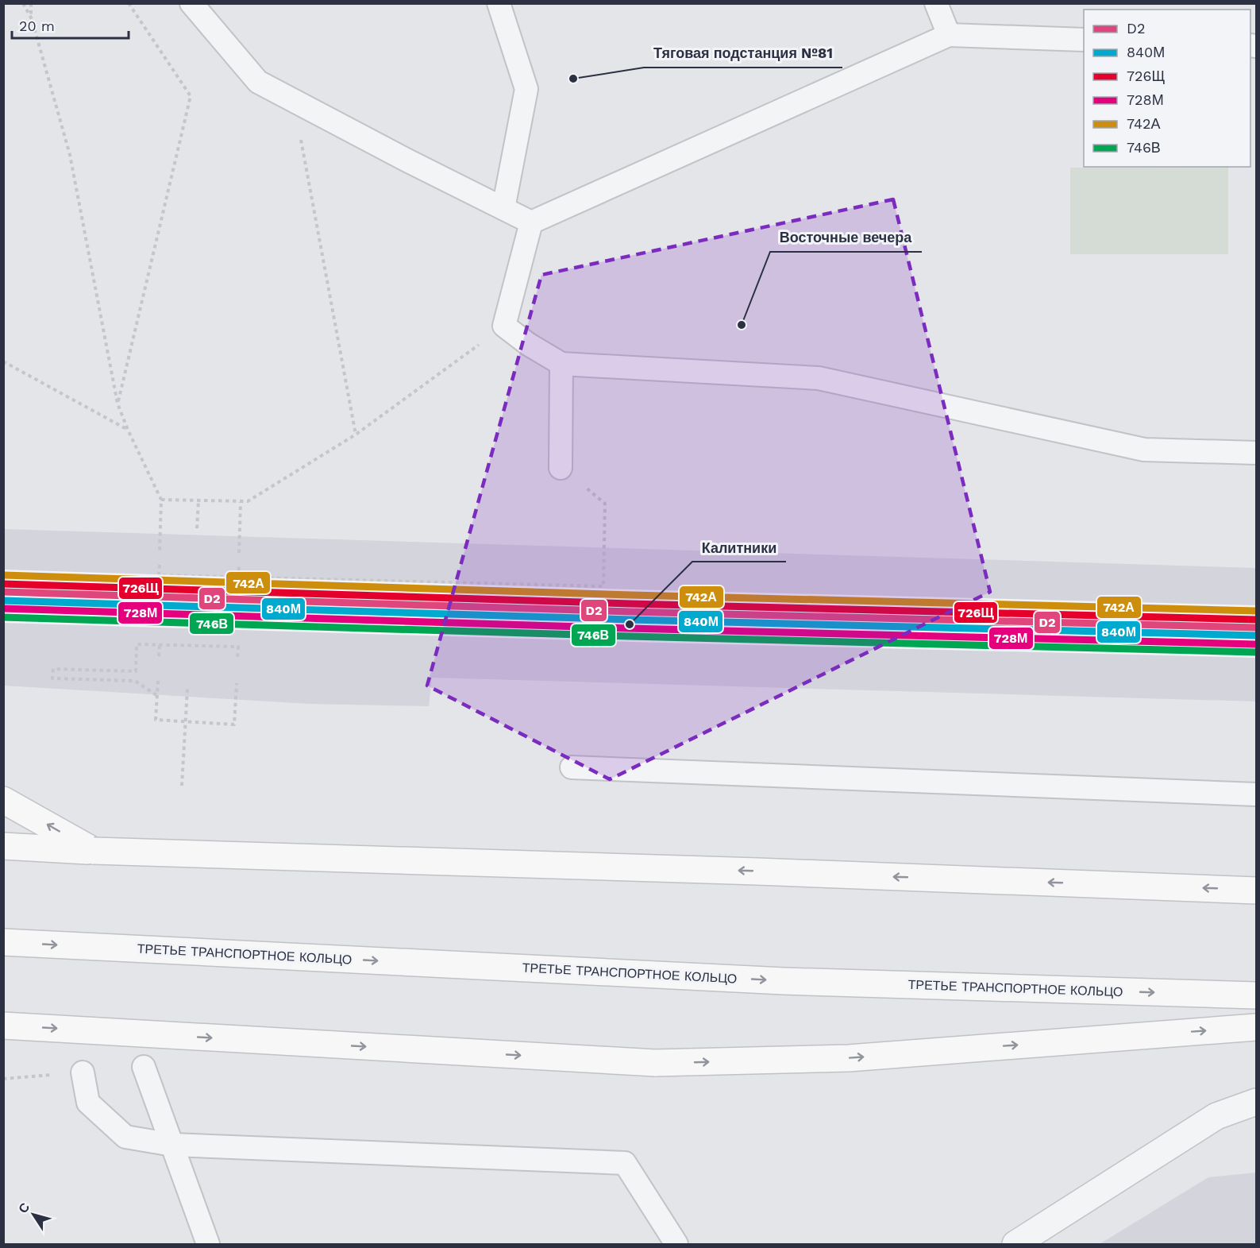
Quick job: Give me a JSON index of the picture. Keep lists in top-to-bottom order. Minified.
{"streets":{"main road":["ТРЕТЬЕ ТРАНСПОРТНОЕ КОЛЬЦО"]},"places":["Тяговая подстанция №81","Восточные вечера","Калитники"],"lines":["transit line 742А","transit line 726Щ","transit line D2","transit line 840М","transit line 728М","transit line 746В"],"legend":["D2","840М","726Щ","728М","742А","746В"],"scale_bar":"20 m","north":"top left"}
